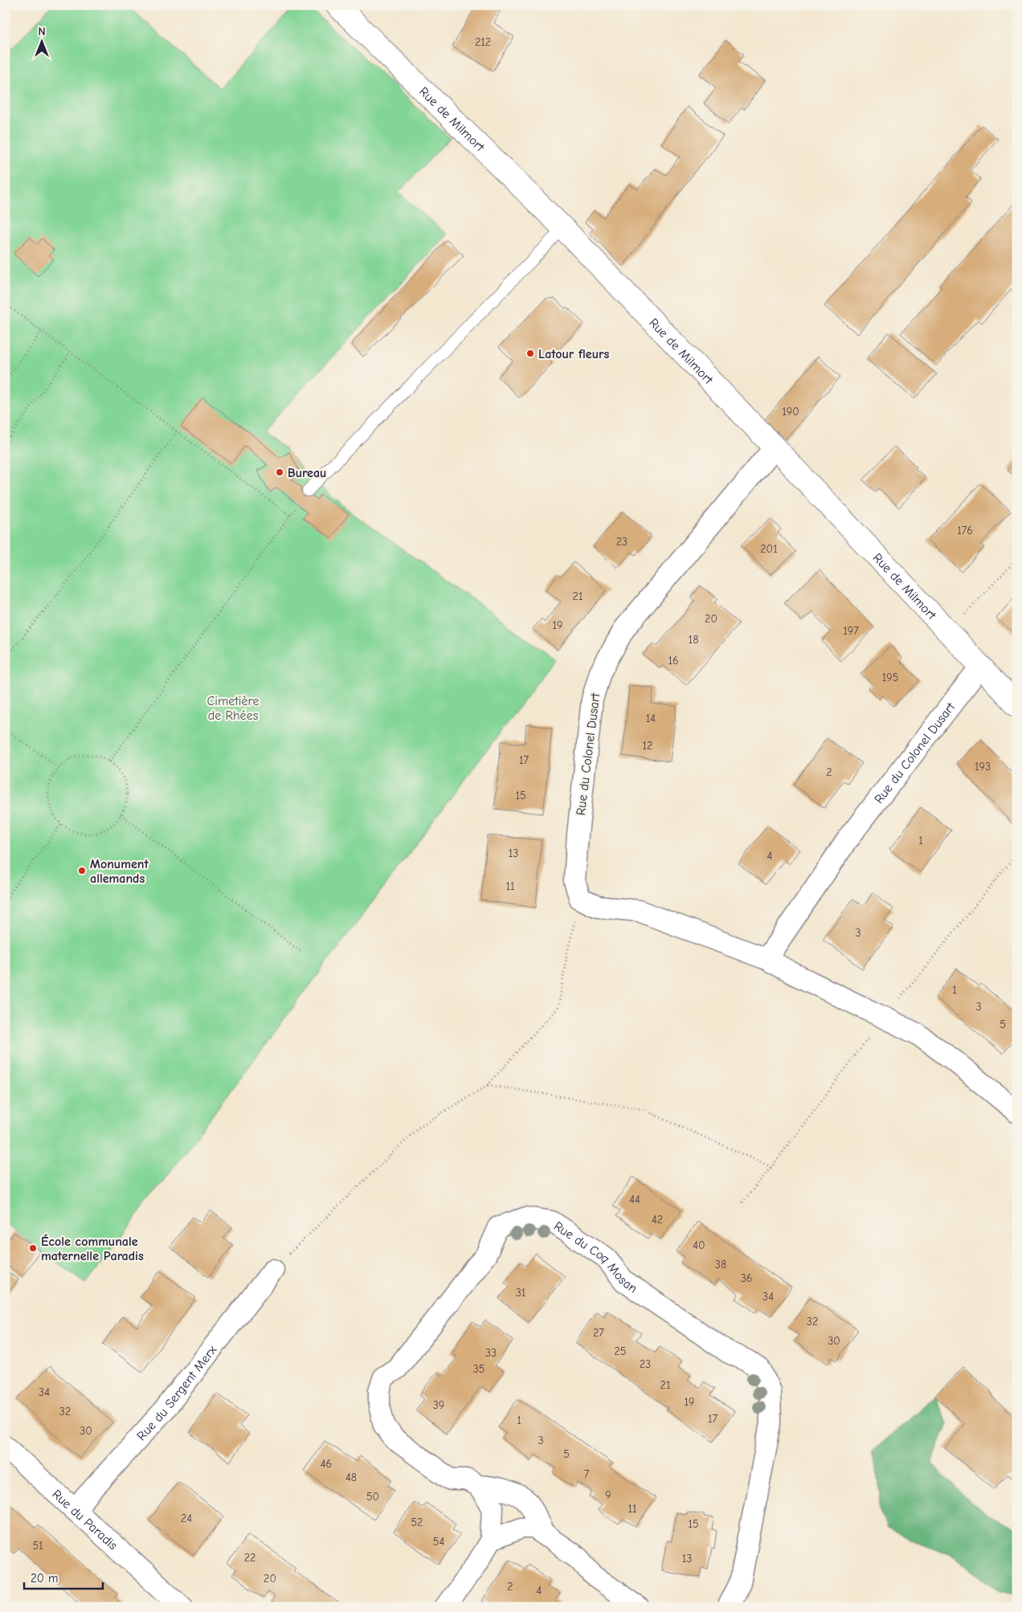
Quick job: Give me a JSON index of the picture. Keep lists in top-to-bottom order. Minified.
{"streets":{"street":["Rue de Milmort","Rue du Colonel Dusart","Rue du Coq Mosan","Rue du Sergent Merx","Rue du Paradis"]},"crossings":[["Rue de Milmort","Rue du Colonel Dusart"],["Rue du Sergent Merx","Rue du Paradis"]],"parks":["Cimetière de Rhées"],"places":["Latour fleurs","Bureau","Monument allemands","École communale maternelle Paradis"],"house_numbers":["212","190","176","23","201","21","20","19","197","18","16","195","14","12","17","193","2","15","1","13","4","11","3","1","3","5","44","42","40","38","36","31","34","32","27","30","25","33","23","35","21","34","19","39","32","17","1","30","3","5","46","7","48","9","50","11","24","52","15","54","51","22","13","20","2","4"],"scale_bar":"20 m","north":"top"}
